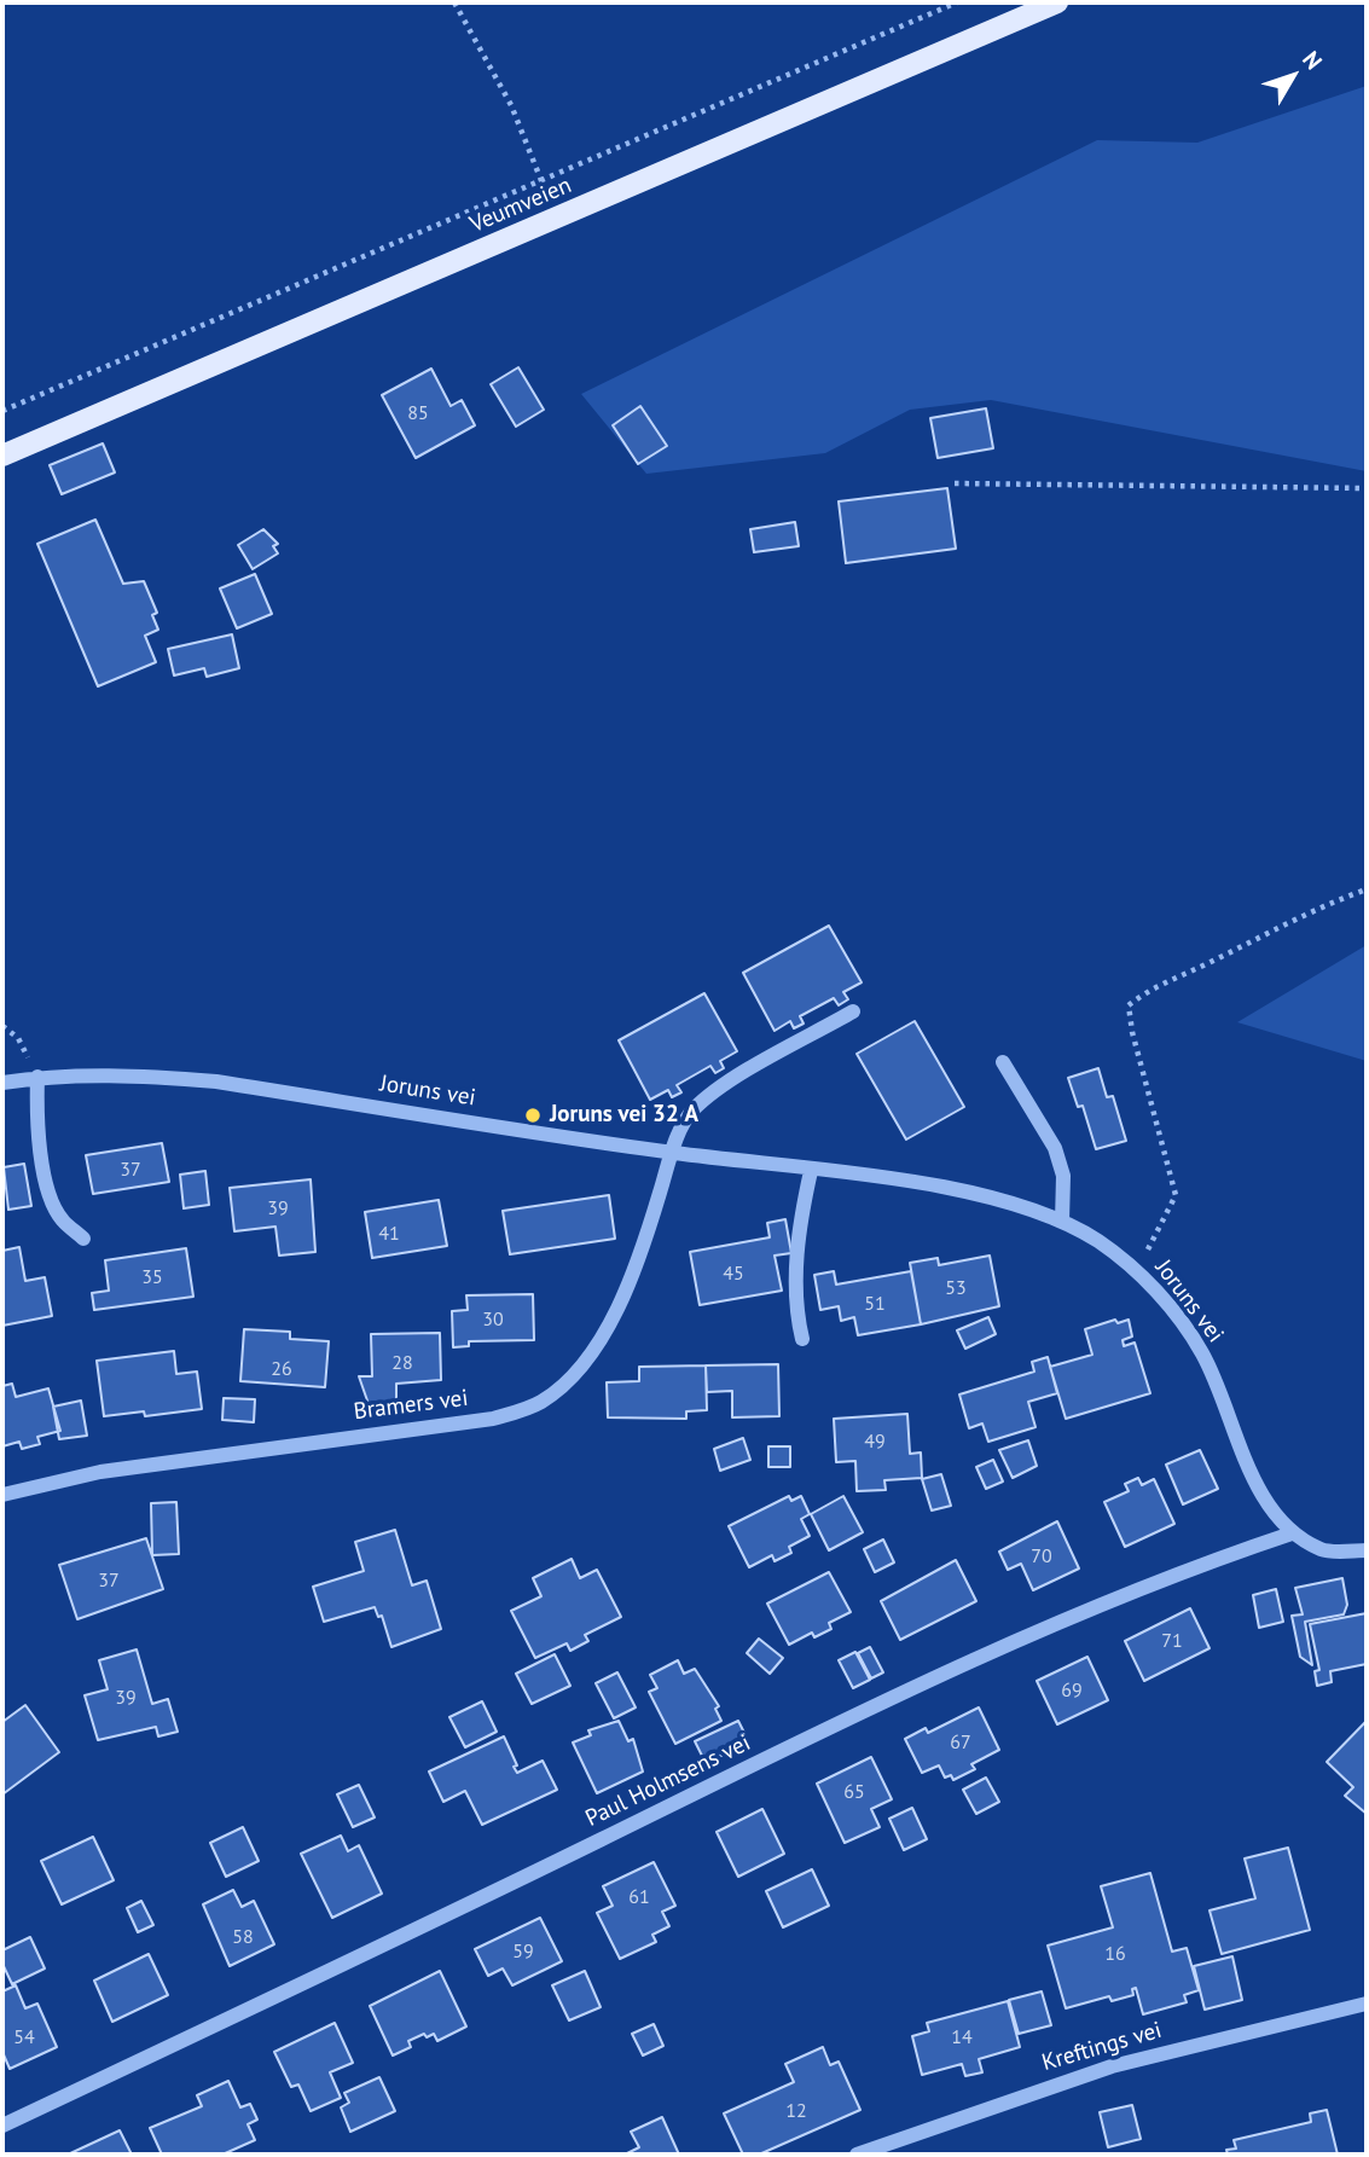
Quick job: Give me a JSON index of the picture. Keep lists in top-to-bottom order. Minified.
{"streets":{"main road":["Veumveien"],"street":["Joruns vei","Bramers vei","Paul Holmsens vei","Kreftings vei"]},"crossings":[["Joruns vei","Bramers vei"],["Joruns vei","Paul Holmsens vei"]],"places":["Joruns vei 32 A"],"house_numbers":["85","37","39","41","45","35","53","51","30","28","26","49","70","37","71","69","39","67","65","61","58","59","16","54","14","12"],"north":"top right"}
